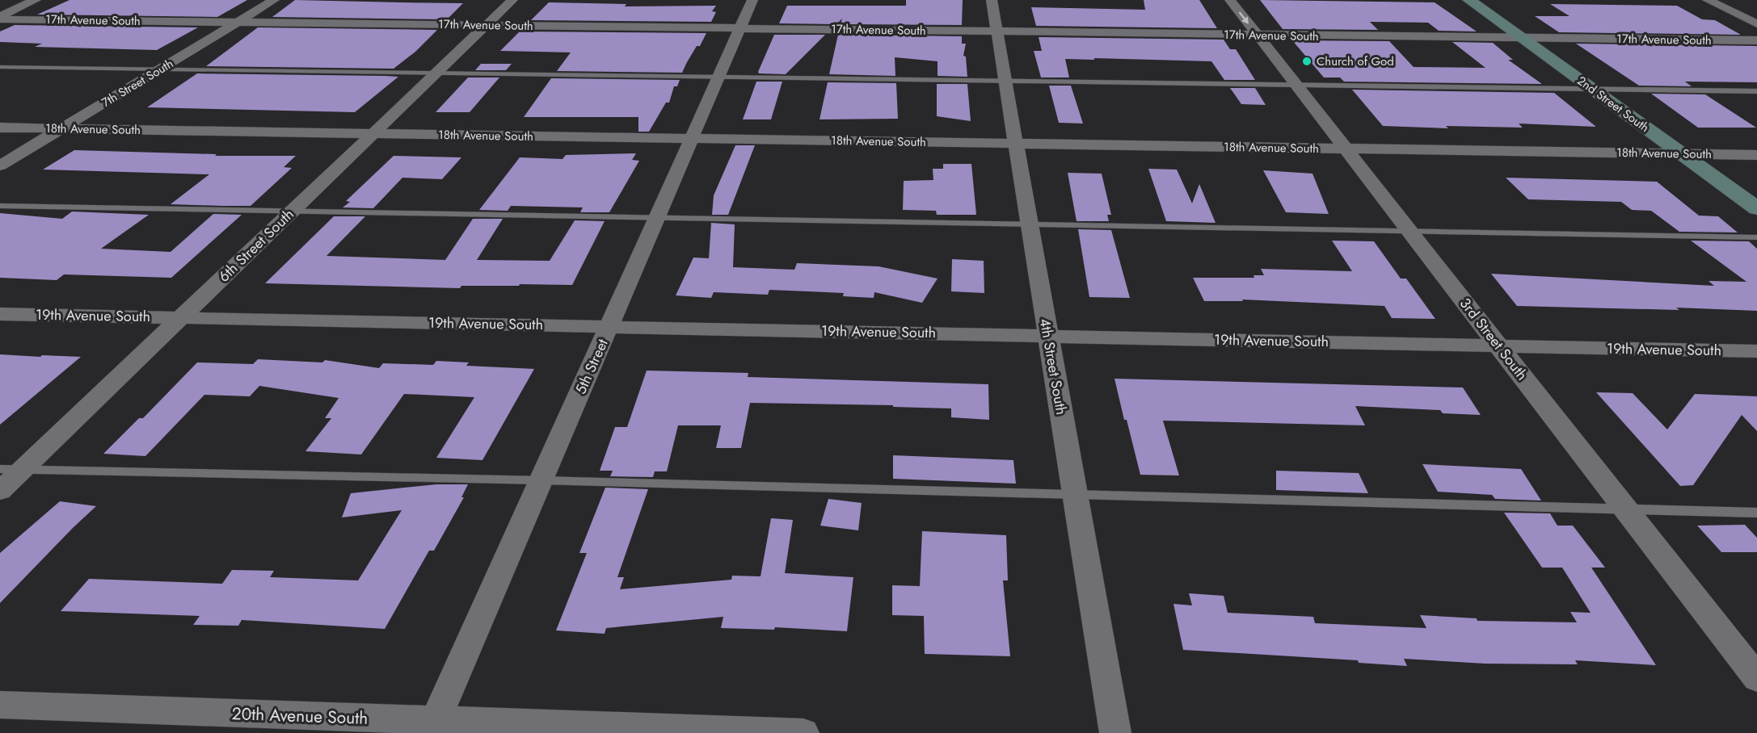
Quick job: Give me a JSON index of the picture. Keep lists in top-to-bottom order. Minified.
{"streets":{"street":["17th Avenue South","7th Street South","2nd Street South","18th Avenue South","6th Street South","19th Avenue South","3rd Street South","5th Street","4th Street South","20th Avenue South"]},"crossings":[["17th Avenue South","7th Street South"],["17th Avenue South","2nd Street South"],["17th Avenue South","6th Street South"],["17th Avenue South","3rd Street South"],["17th Avenue South","5th Street"],["17th Avenue South","4th Street South"],["7th Street South","18th Avenue South"],["2nd Street South","18th Avenue South"],["18th Avenue South","6th Street South"],["18th Avenue South","3rd Street South"],["18th Avenue South","5th Street"],["18th Avenue South","4th Street South"],["6th Street South","19th Avenue South"],["19th Avenue South","3rd Street South"],["19th Avenue South","5th Street"],["19th Avenue South","4th Street South"],["5th Street","20th Avenue South"]],"places":["Church of God"]}
